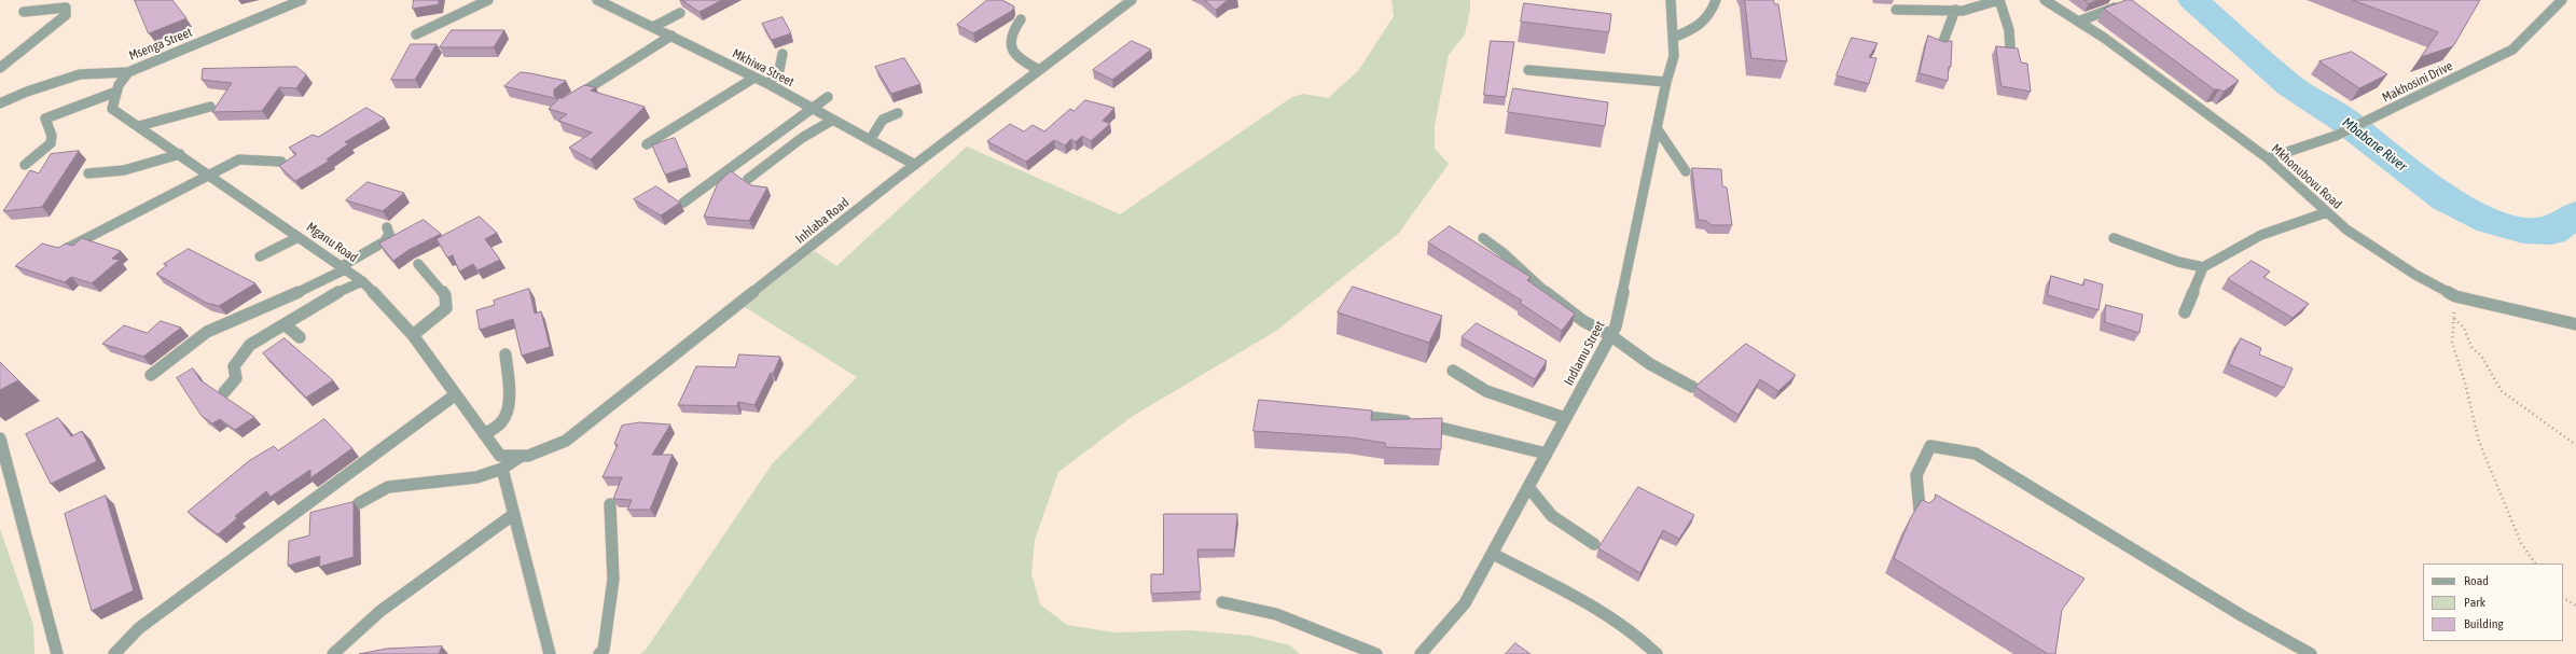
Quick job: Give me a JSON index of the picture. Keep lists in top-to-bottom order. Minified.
{"streets":{"street":["Msenga Street","Mkhiwa Street","Makhosini Drive","Mkhonubovu Road","Inhlaba Road","Mganu Road","Indlamu Street"]},"crossings":[["Msenga Street","Mganu Road"],["Mkhiwa Street","Inhlaba Road"],["Makhosini Drive","Mkhonubovu Road"],["Inhlaba Road","Mganu Road"]],"water":["Mbabane River"],"legend":["Road","Park","Building"]}
